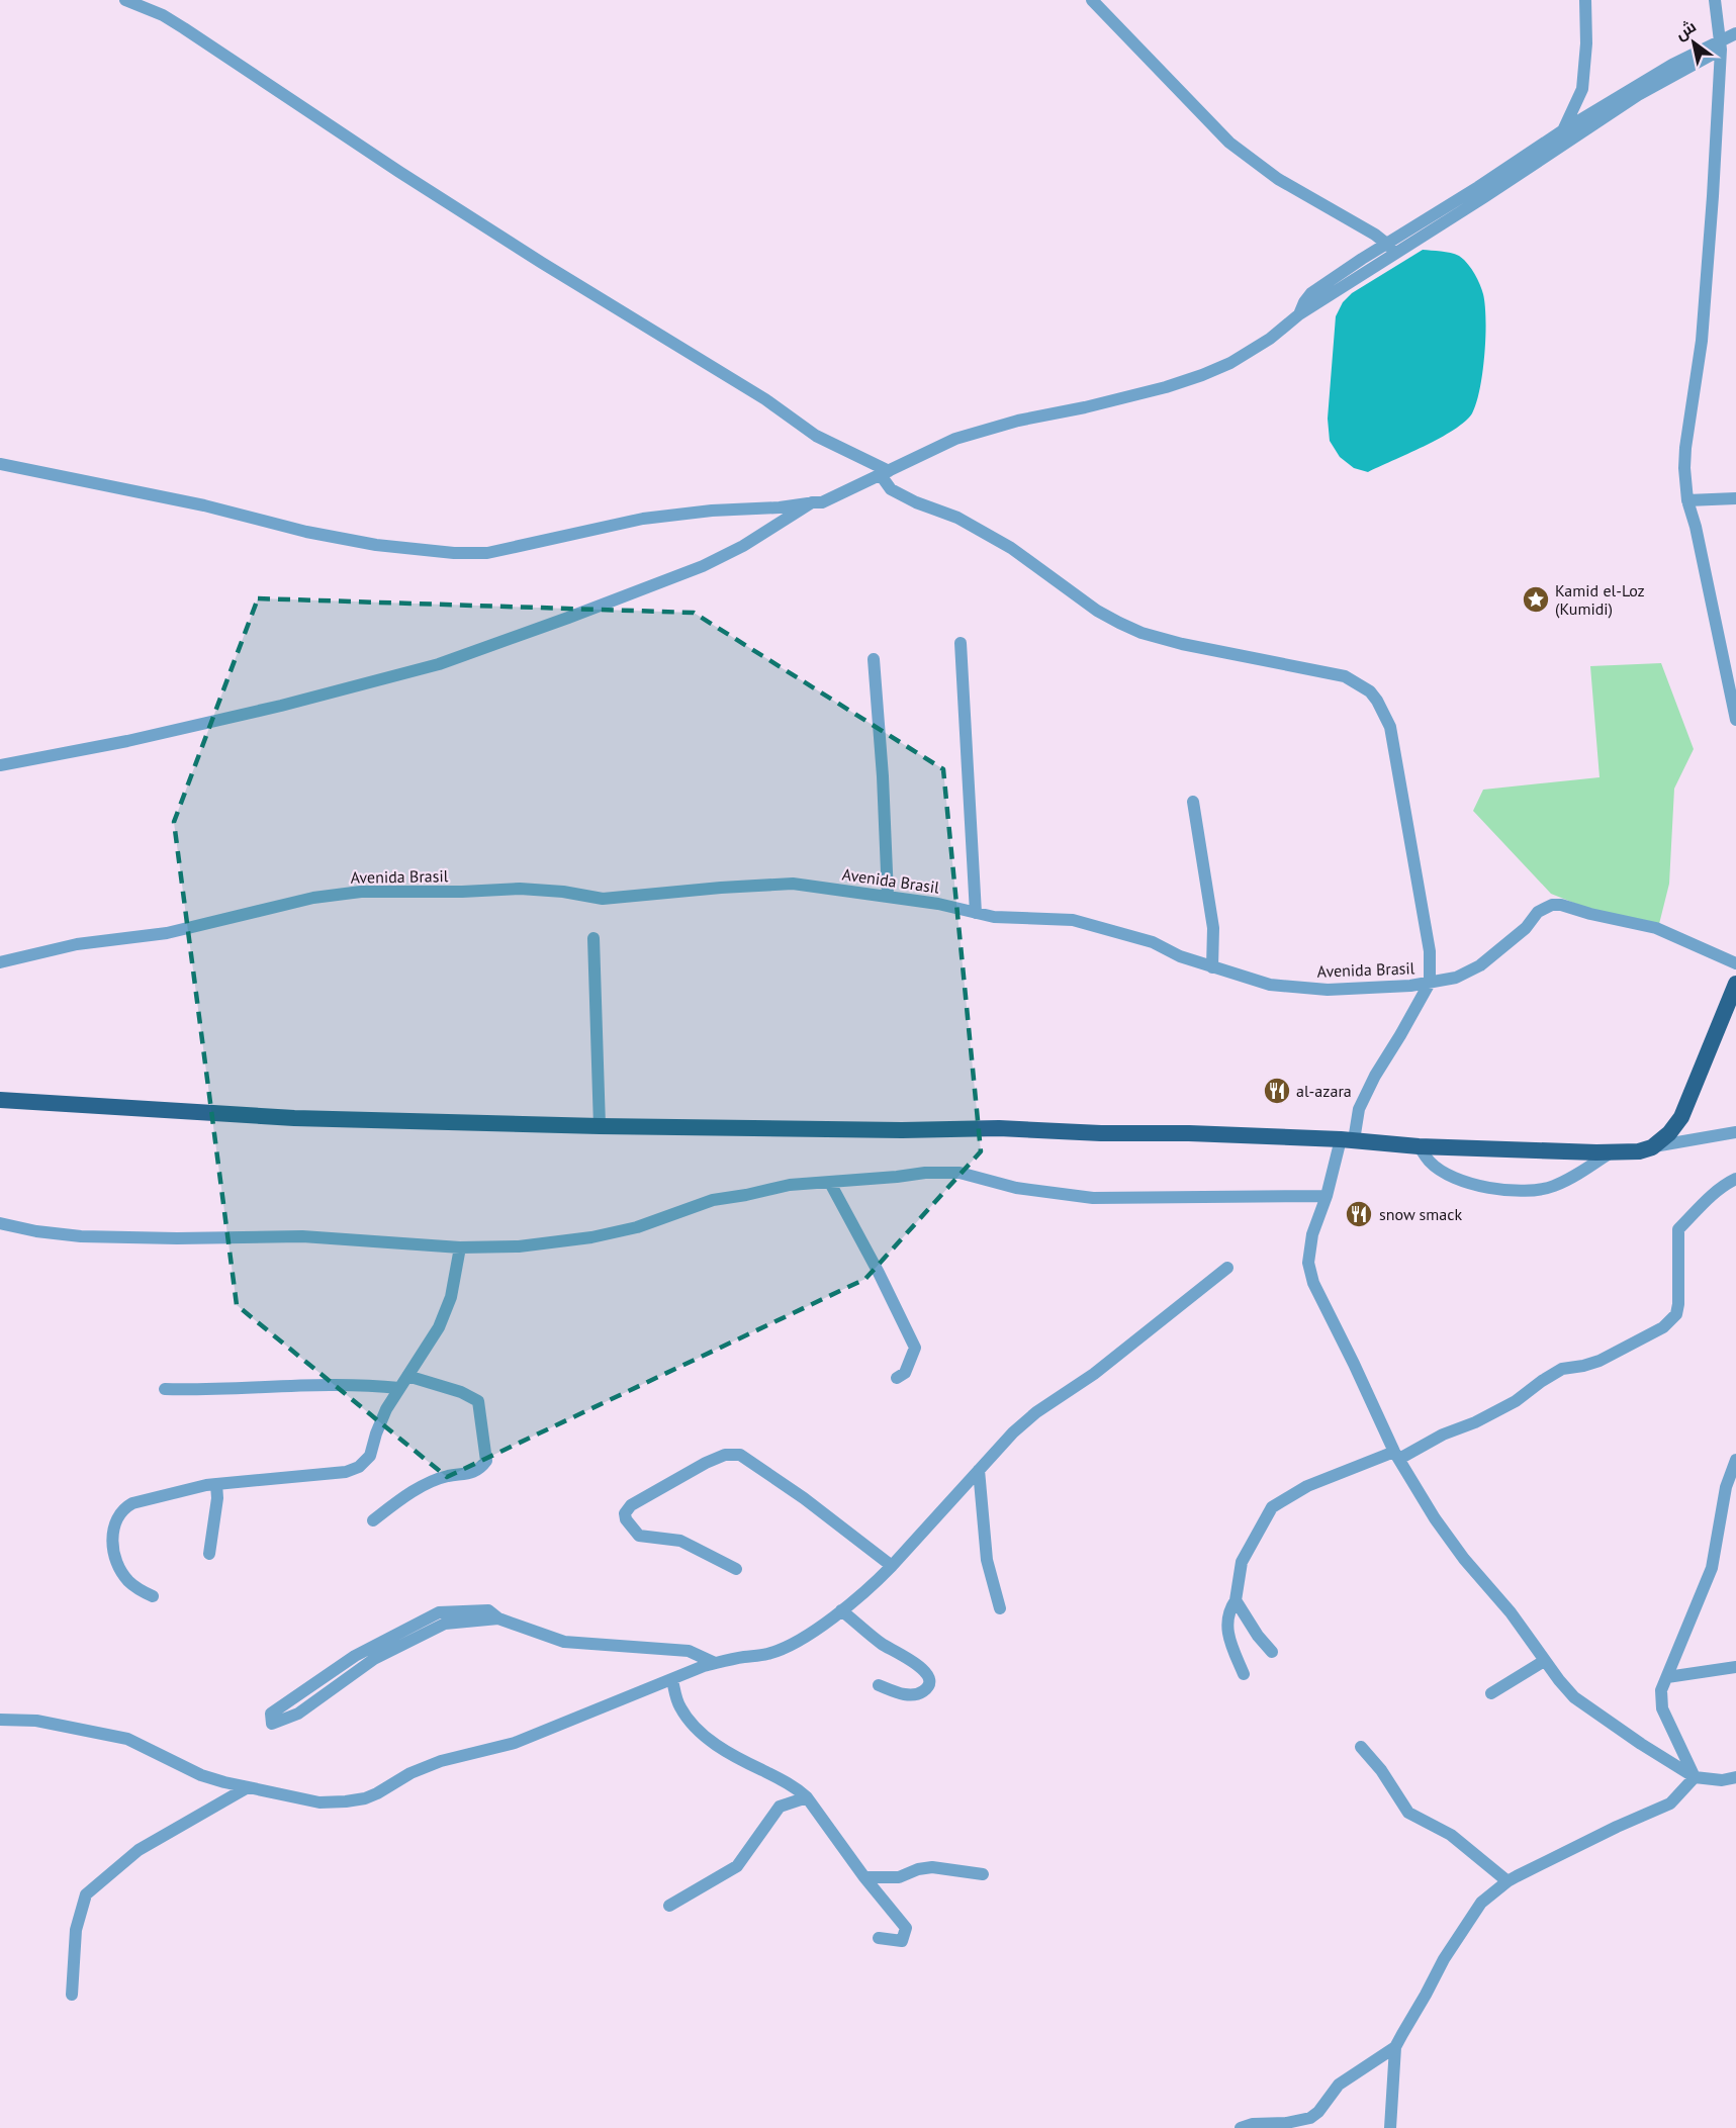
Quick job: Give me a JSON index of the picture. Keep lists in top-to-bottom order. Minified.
{"streets":{"street":["Avenida Brasil"]},"places":{"place":["Kamid el-Loz (Kumidi)"],"restaurant":["al-azara","snow smack"]},"north":"top left"}
